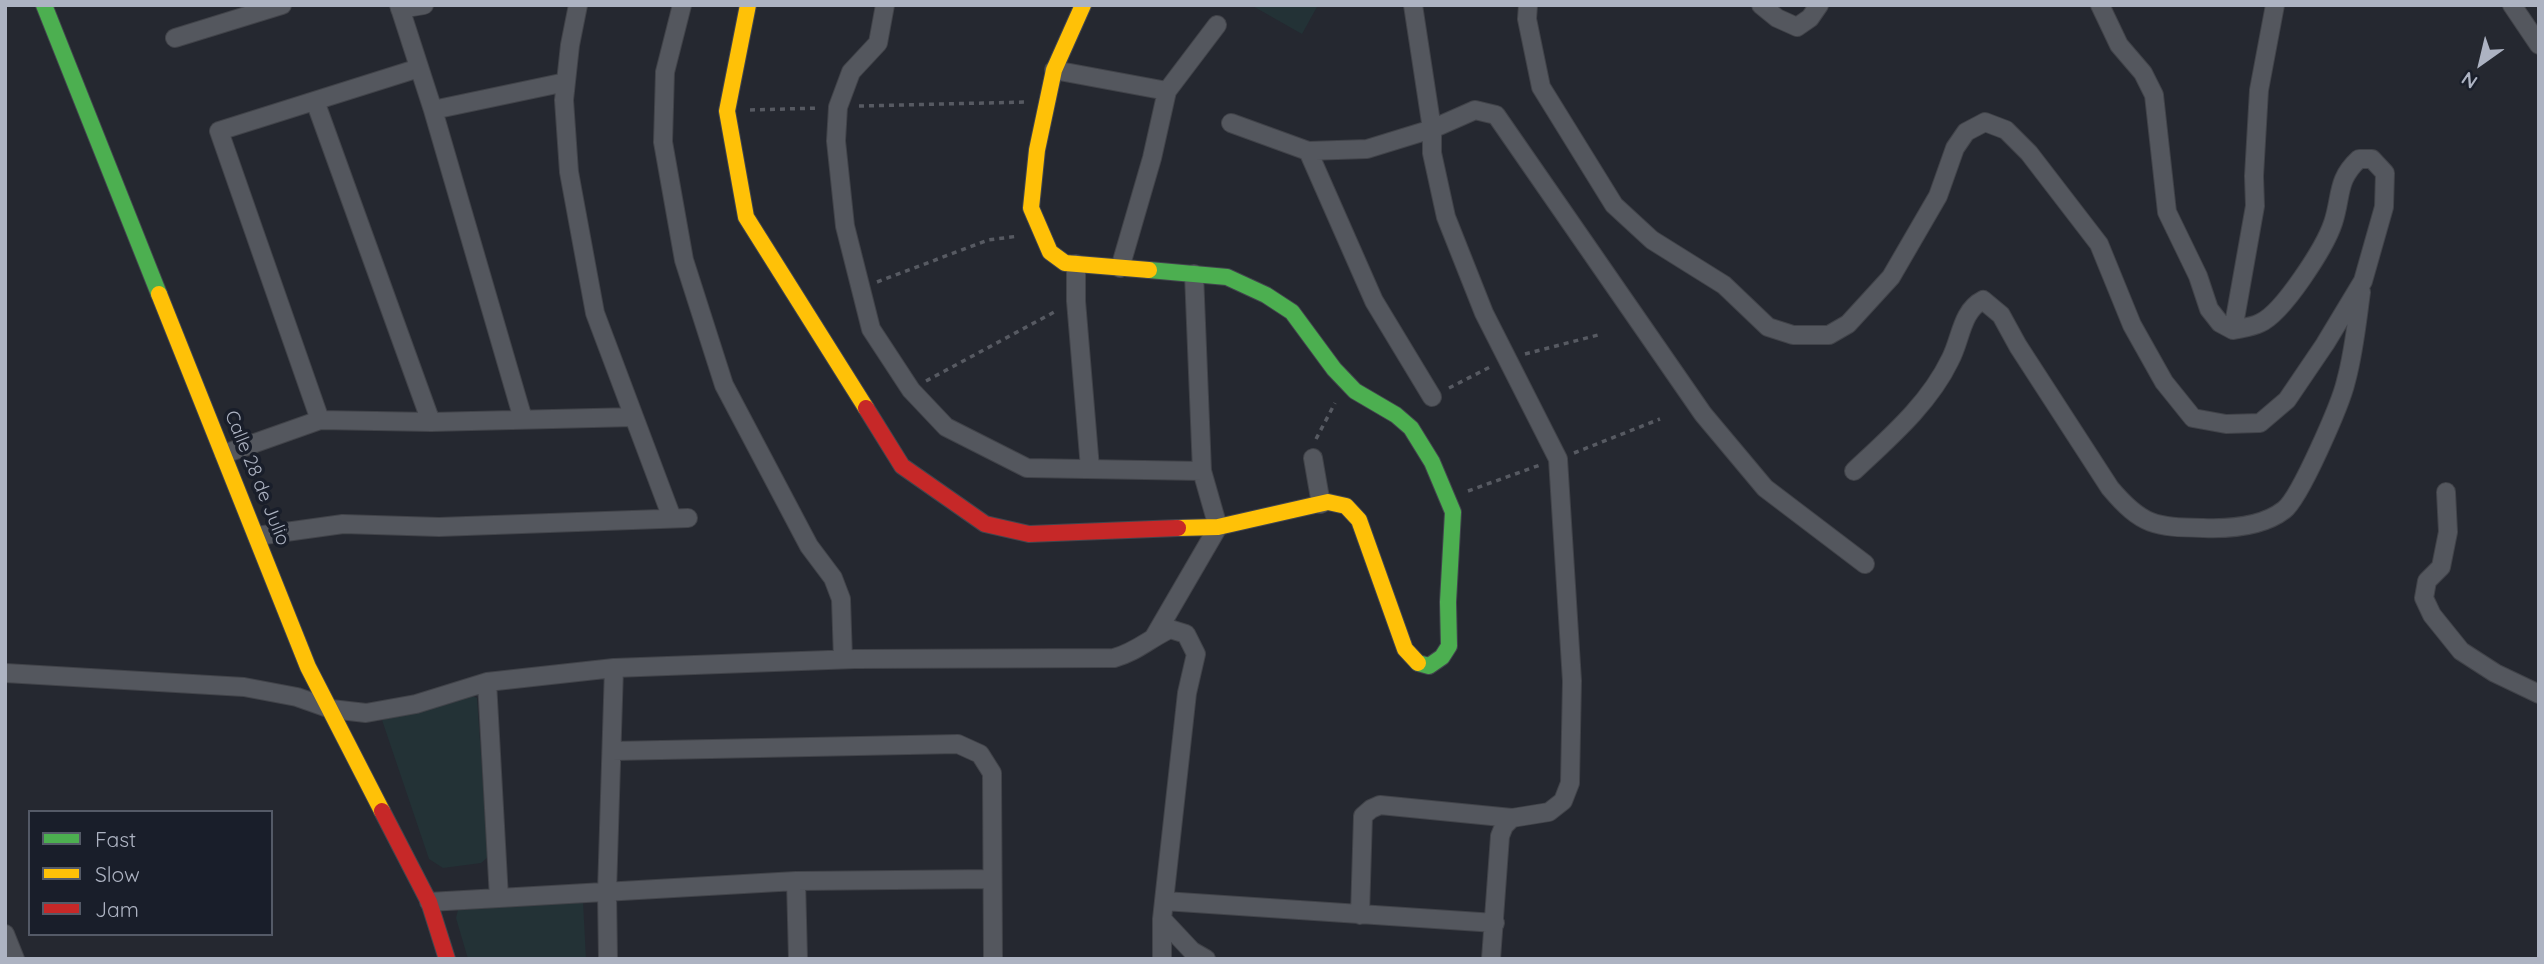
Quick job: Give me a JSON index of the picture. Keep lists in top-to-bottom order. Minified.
{"streets":{"street":["Calle 28 de Julio"]},"legend":["Fast","Slow","Jam"],"north":"bottom left"}
